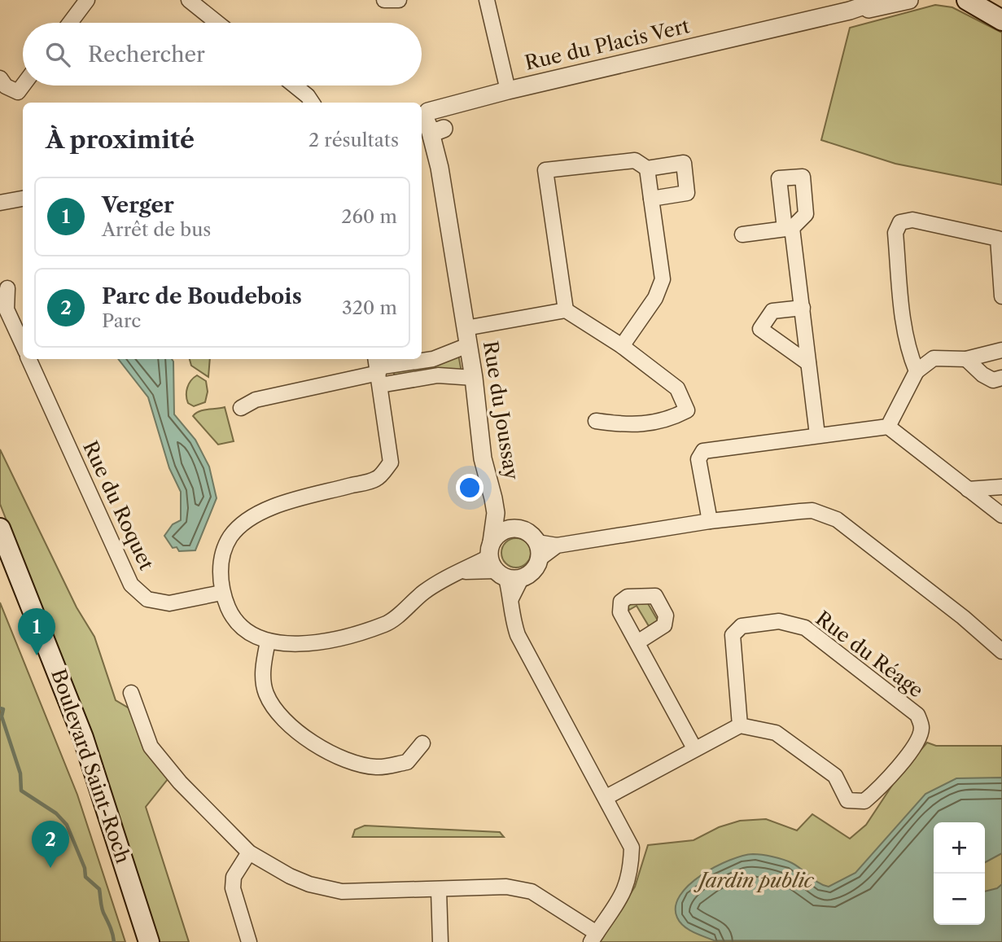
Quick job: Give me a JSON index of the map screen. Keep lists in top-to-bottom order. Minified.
{"streets":{"main road":["Boulevard Saint-Roch"],"street":["Rue du Placis Vert","Rue du Joussay","Rue du Roquet","Rue du Réage"]},"crossings":[["Rue du Placis Vert","Rue du Joussay"]],"parks":["Jardin public"],"page":{"search":"Rechercher","heading":["À proximité","2 résultats"],"list":[{"mark":"1","name":"Verger","note":"Arrêt de bus","value":"260 m"},{"mark":"2","name":"Parc de Boudebois","note":"Parc","value":"320 m"}],"pins":["1","2"],"map_buttons":["+","−"]}}
